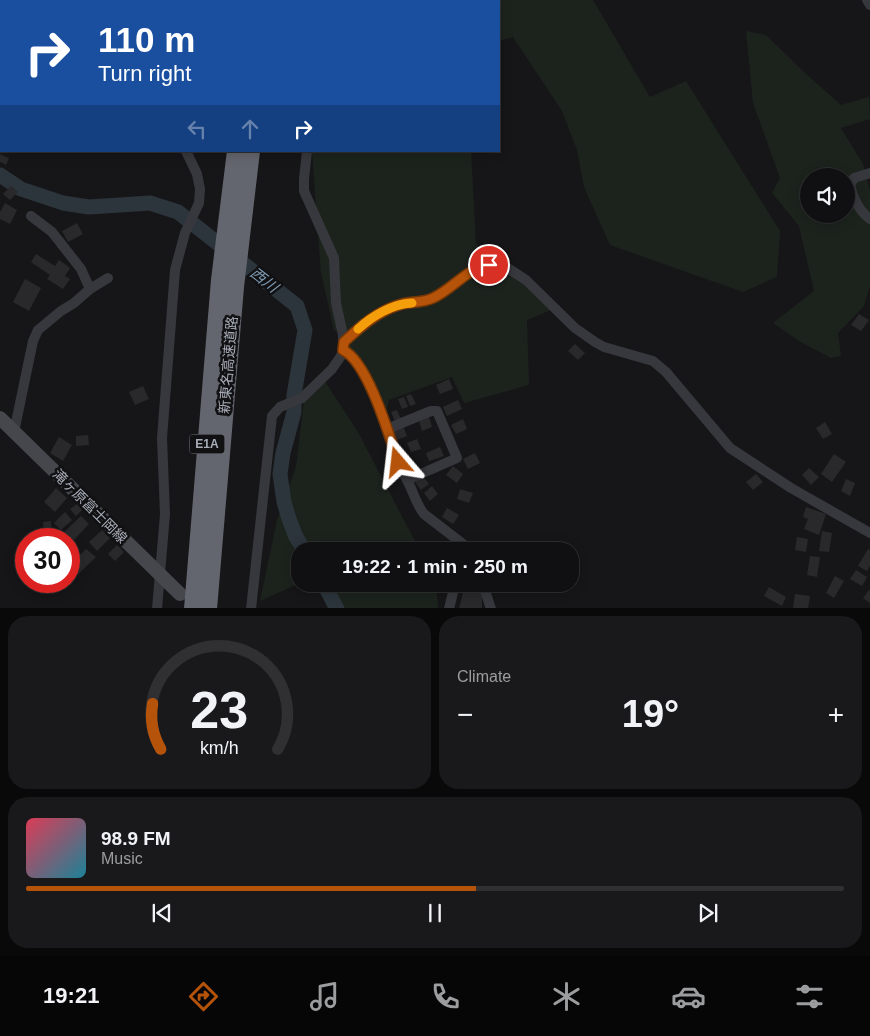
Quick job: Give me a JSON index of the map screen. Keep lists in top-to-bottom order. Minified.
{"streets":{"highway":["新東名高速道路","E1A"],"main road":["滝ヶ原富士岡線"]},"water":["西川"],"page":{"turn":["110 m","Turn right"],"limit":"30","trip":"19:22 · 1 min · 250 m","tile":"Climate","heat":["−","19°","+"],"song":["98.9 FM","Music"],"tabs":"19:21","gauge":["23","km/h"]}}
